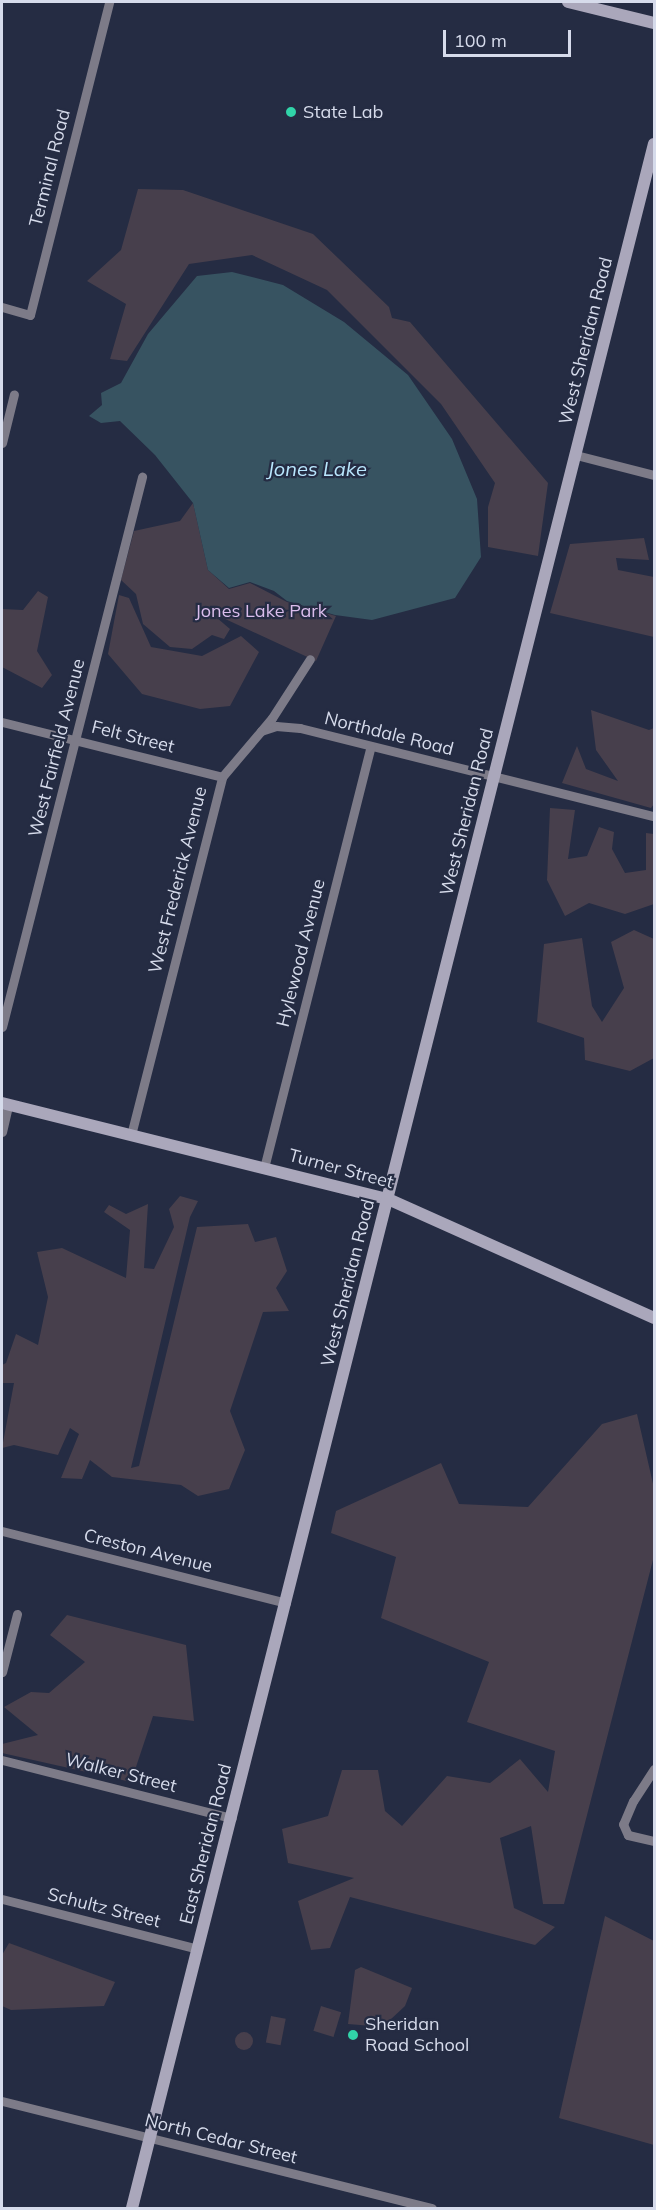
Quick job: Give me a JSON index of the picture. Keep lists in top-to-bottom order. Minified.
{"streets":{"street":["Terminal Road","West Sheridan Road","Northdale Road","Felt Street","West Fairfield Avenue","West Frederick Avenue","Hylewood Avenue","Turner Street","Creston Avenue","Walker Street","East Sheridan Road","Schultz Street","North Cedar Street"]},"crossings":[["West Sheridan Road","Northdale Road"],["West Sheridan Road","Turner Street"],["West Sheridan Road","East Sheridan Road"],["Northdale Road","West Frederick Avenue"],["Northdale Road","Hylewood Avenue"],["Felt Street","West Fairfield Avenue"],["Felt Street","West Frederick Avenue"],["West Frederick Avenue","Turner Street"],["Hylewood Avenue","Turner Street"],["Creston Avenue","East Sheridan Road"],["Walker Street","East Sheridan Road"],["East Sheridan Road","Schultz Street"],["East Sheridan Road","North Cedar Street"]],"water":["Jones Lake"],"parks":["Jones Lake Park"],"places":["State Lab","Sheridan Road School"],"scale_bar":"100 m"}
